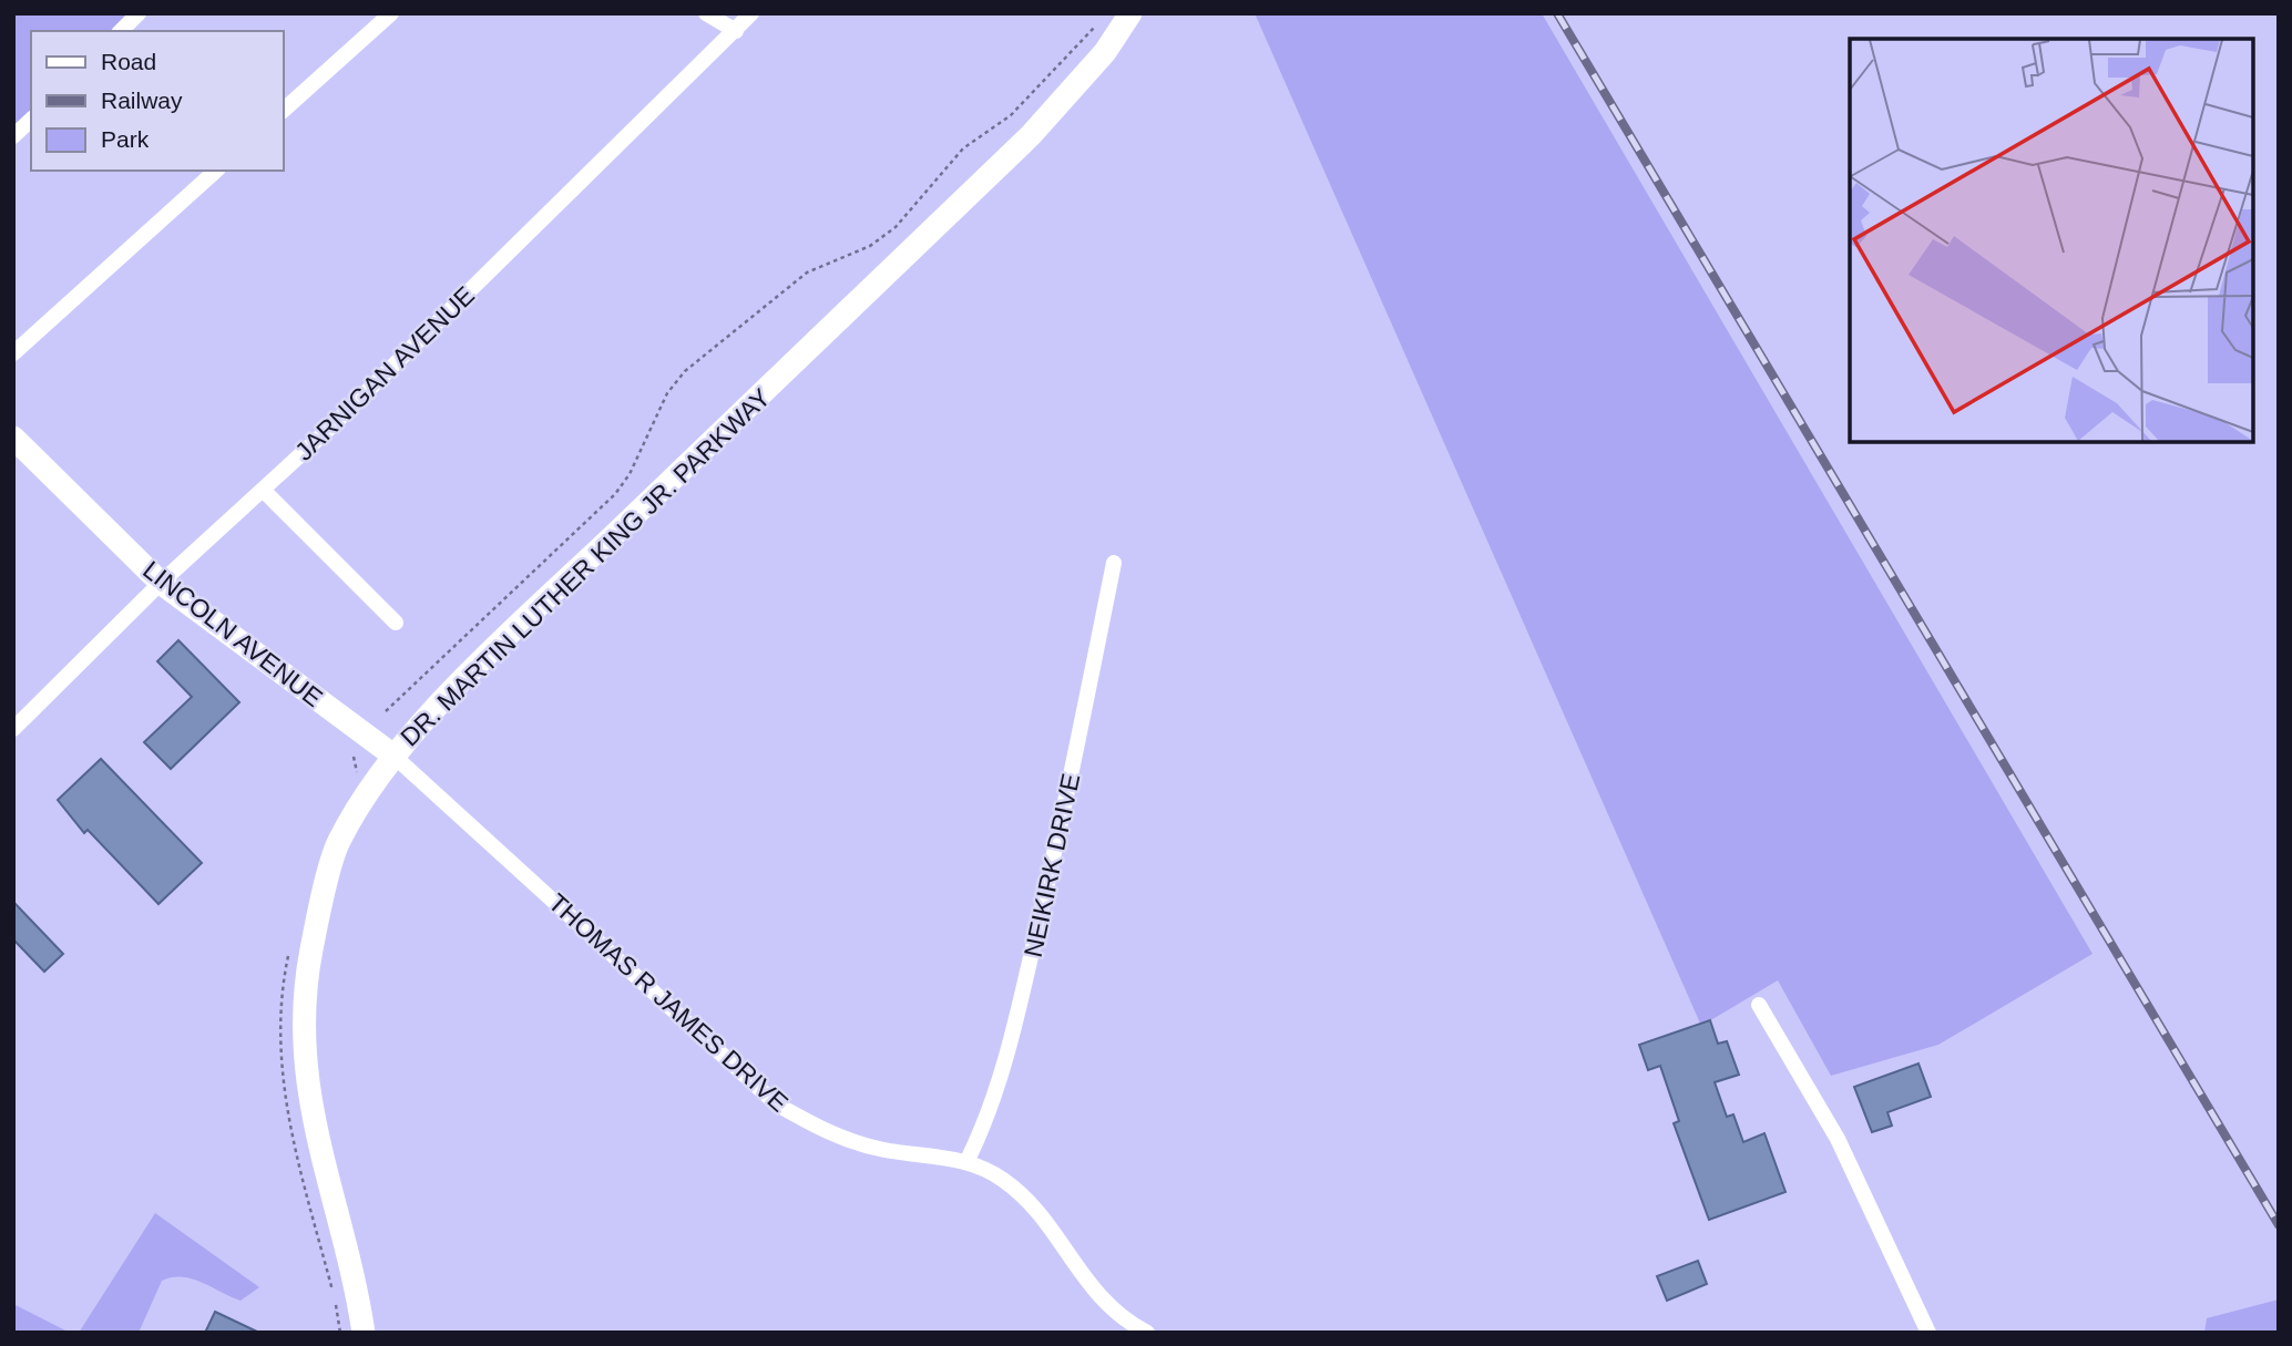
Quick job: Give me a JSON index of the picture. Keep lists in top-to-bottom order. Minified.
{"streets":{"main road":["DR. MARTIN LUTHER KING JR. PARKWAY","LINCOLN AVENUE"],"street":["JARNIGAN AVENUE","NEIKIRK DRIVE","THOMAS R JAMES DRIVE"]},"crossings":[["JARNIGAN AVENUE","LINCOLN AVENUE"],["DR. MARTIN LUTHER KING JR. PARKWAY","LINCOLN AVENUE"],["DR. MARTIN LUTHER KING JR. PARKWAY","THOMAS R JAMES DRIVE"],["LINCOLN AVENUE","THOMAS R JAMES DRIVE"],["NEIKIRK DRIVE","THOMAS R JAMES DRIVE"]],"legend":["Road","Railway","Park"]}
